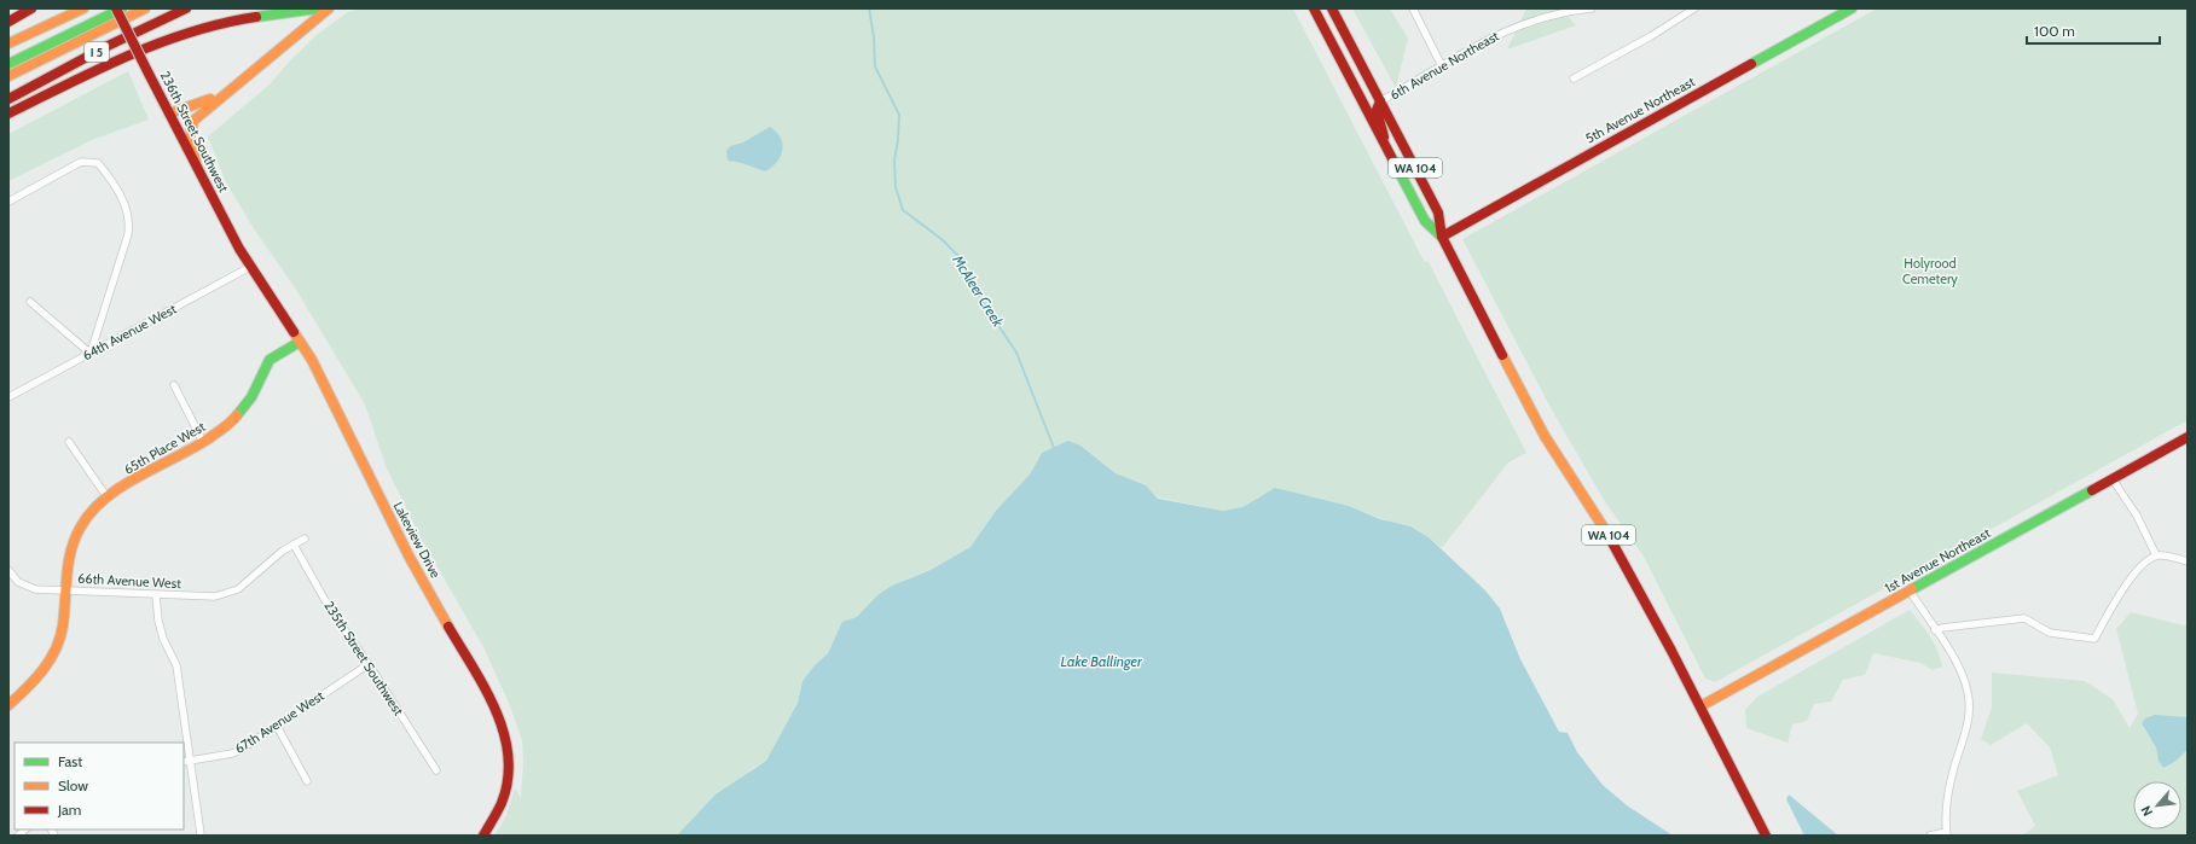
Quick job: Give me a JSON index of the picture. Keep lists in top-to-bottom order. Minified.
{"streets":{"main road":["I 5","5th Avenue Northeast","236th Street Southwest","WA 104","65th Place West","Lakeview Drive","1st Avenue Northeast","66th Avenue West"],"street":["6th Avenue Northeast","64th Avenue West","235th Street Southwest","67th Avenue West"]},"crossings":[["6th Avenue Northeast","WA 104"],["5th Avenue Northeast","WA 104"],["236th Street Southwest","64th Avenue West"],["236th Street Southwest","Lakeview Drive"],["WA 104","1st Avenue Northeast"],["64th Avenue West","Lakeview Drive"],["65th Place West","Lakeview Drive"],["65th Place West","66th Avenue West"],["66th Avenue West","235th Street Southwest"],["235th Street Southwest","67th Avenue West"]],"water":["McAleer Creek","Lake Ballinger"],"parks":["Holyrood Cemetery"],"legend":["Fast","Slow","Jam"],"scale_bar":"100 m","north":"bottom left"}
